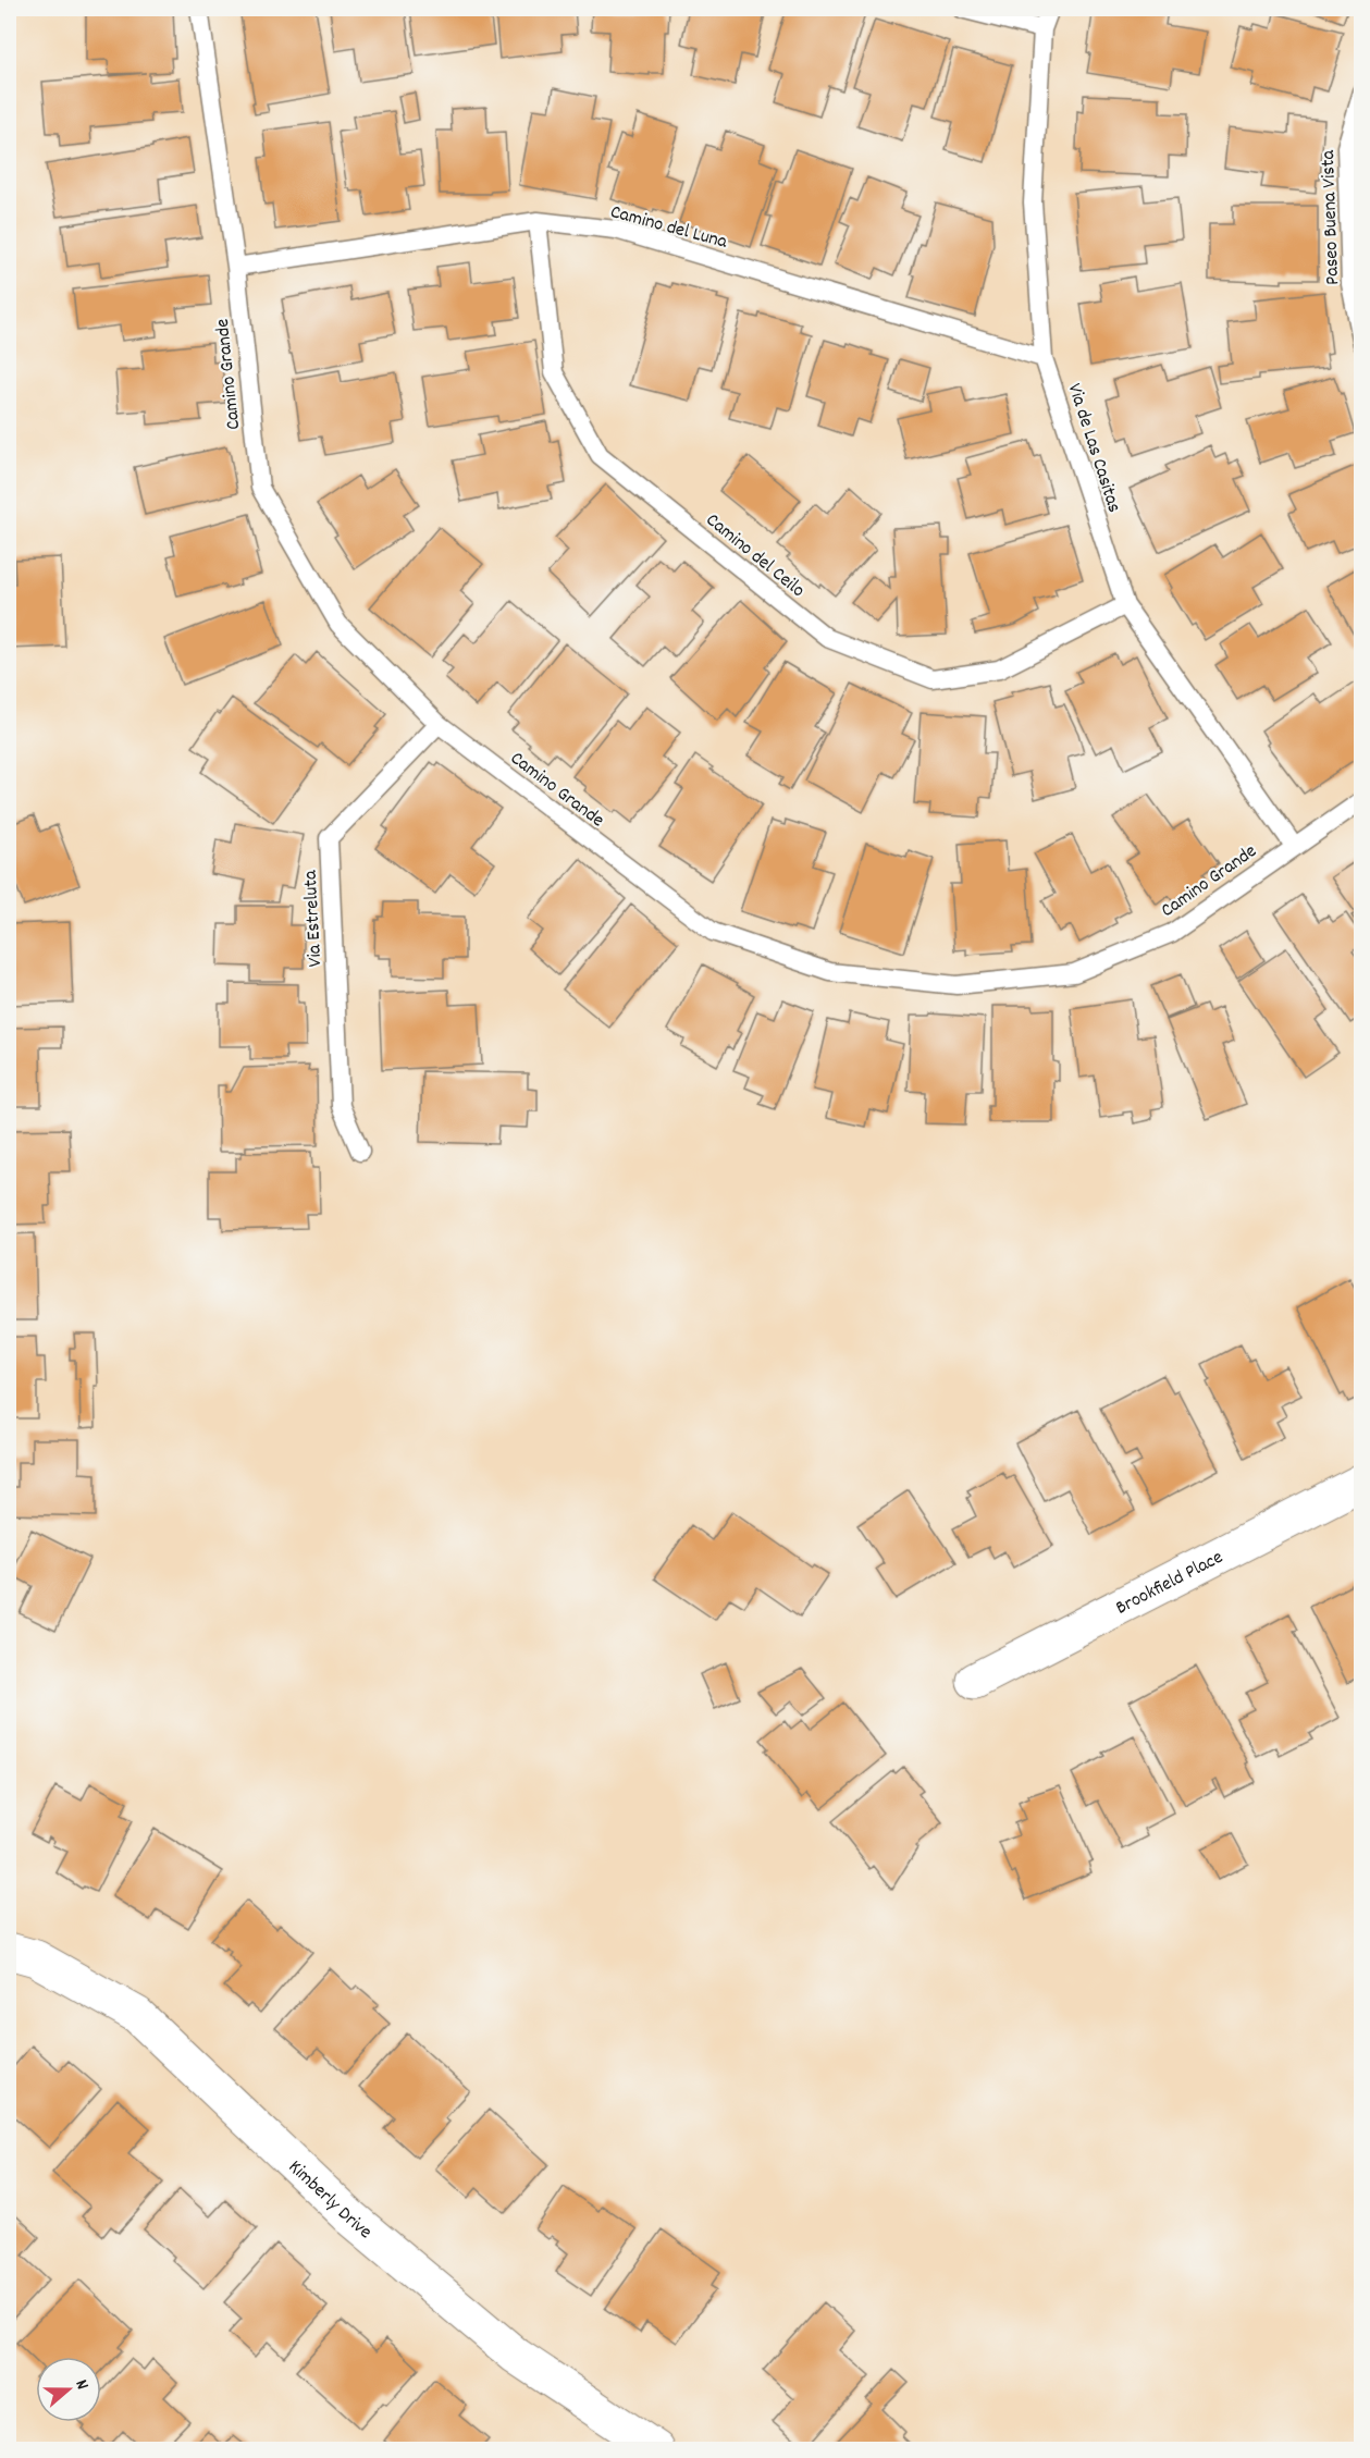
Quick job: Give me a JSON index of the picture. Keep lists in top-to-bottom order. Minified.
{"streets":{"street":["Brookfield Place","Kimberly Drive"],"lane":["Paseo Buena Vista","Camino del Luna","Camino Grande","Via de Las Casitas","Camino del Ceilo","Via Estreluta"]},"crossings":[["Camino del Luna","Camino Grande"],["Camino del Luna","Via de Las Casitas"],["Camino del Luna","Camino del Ceilo"],["Camino Grande","Via de Las Casitas"],["Camino Grande","Via Estreluta"],["Via de Las Casitas","Camino del Ceilo"]],"north":"right"}
